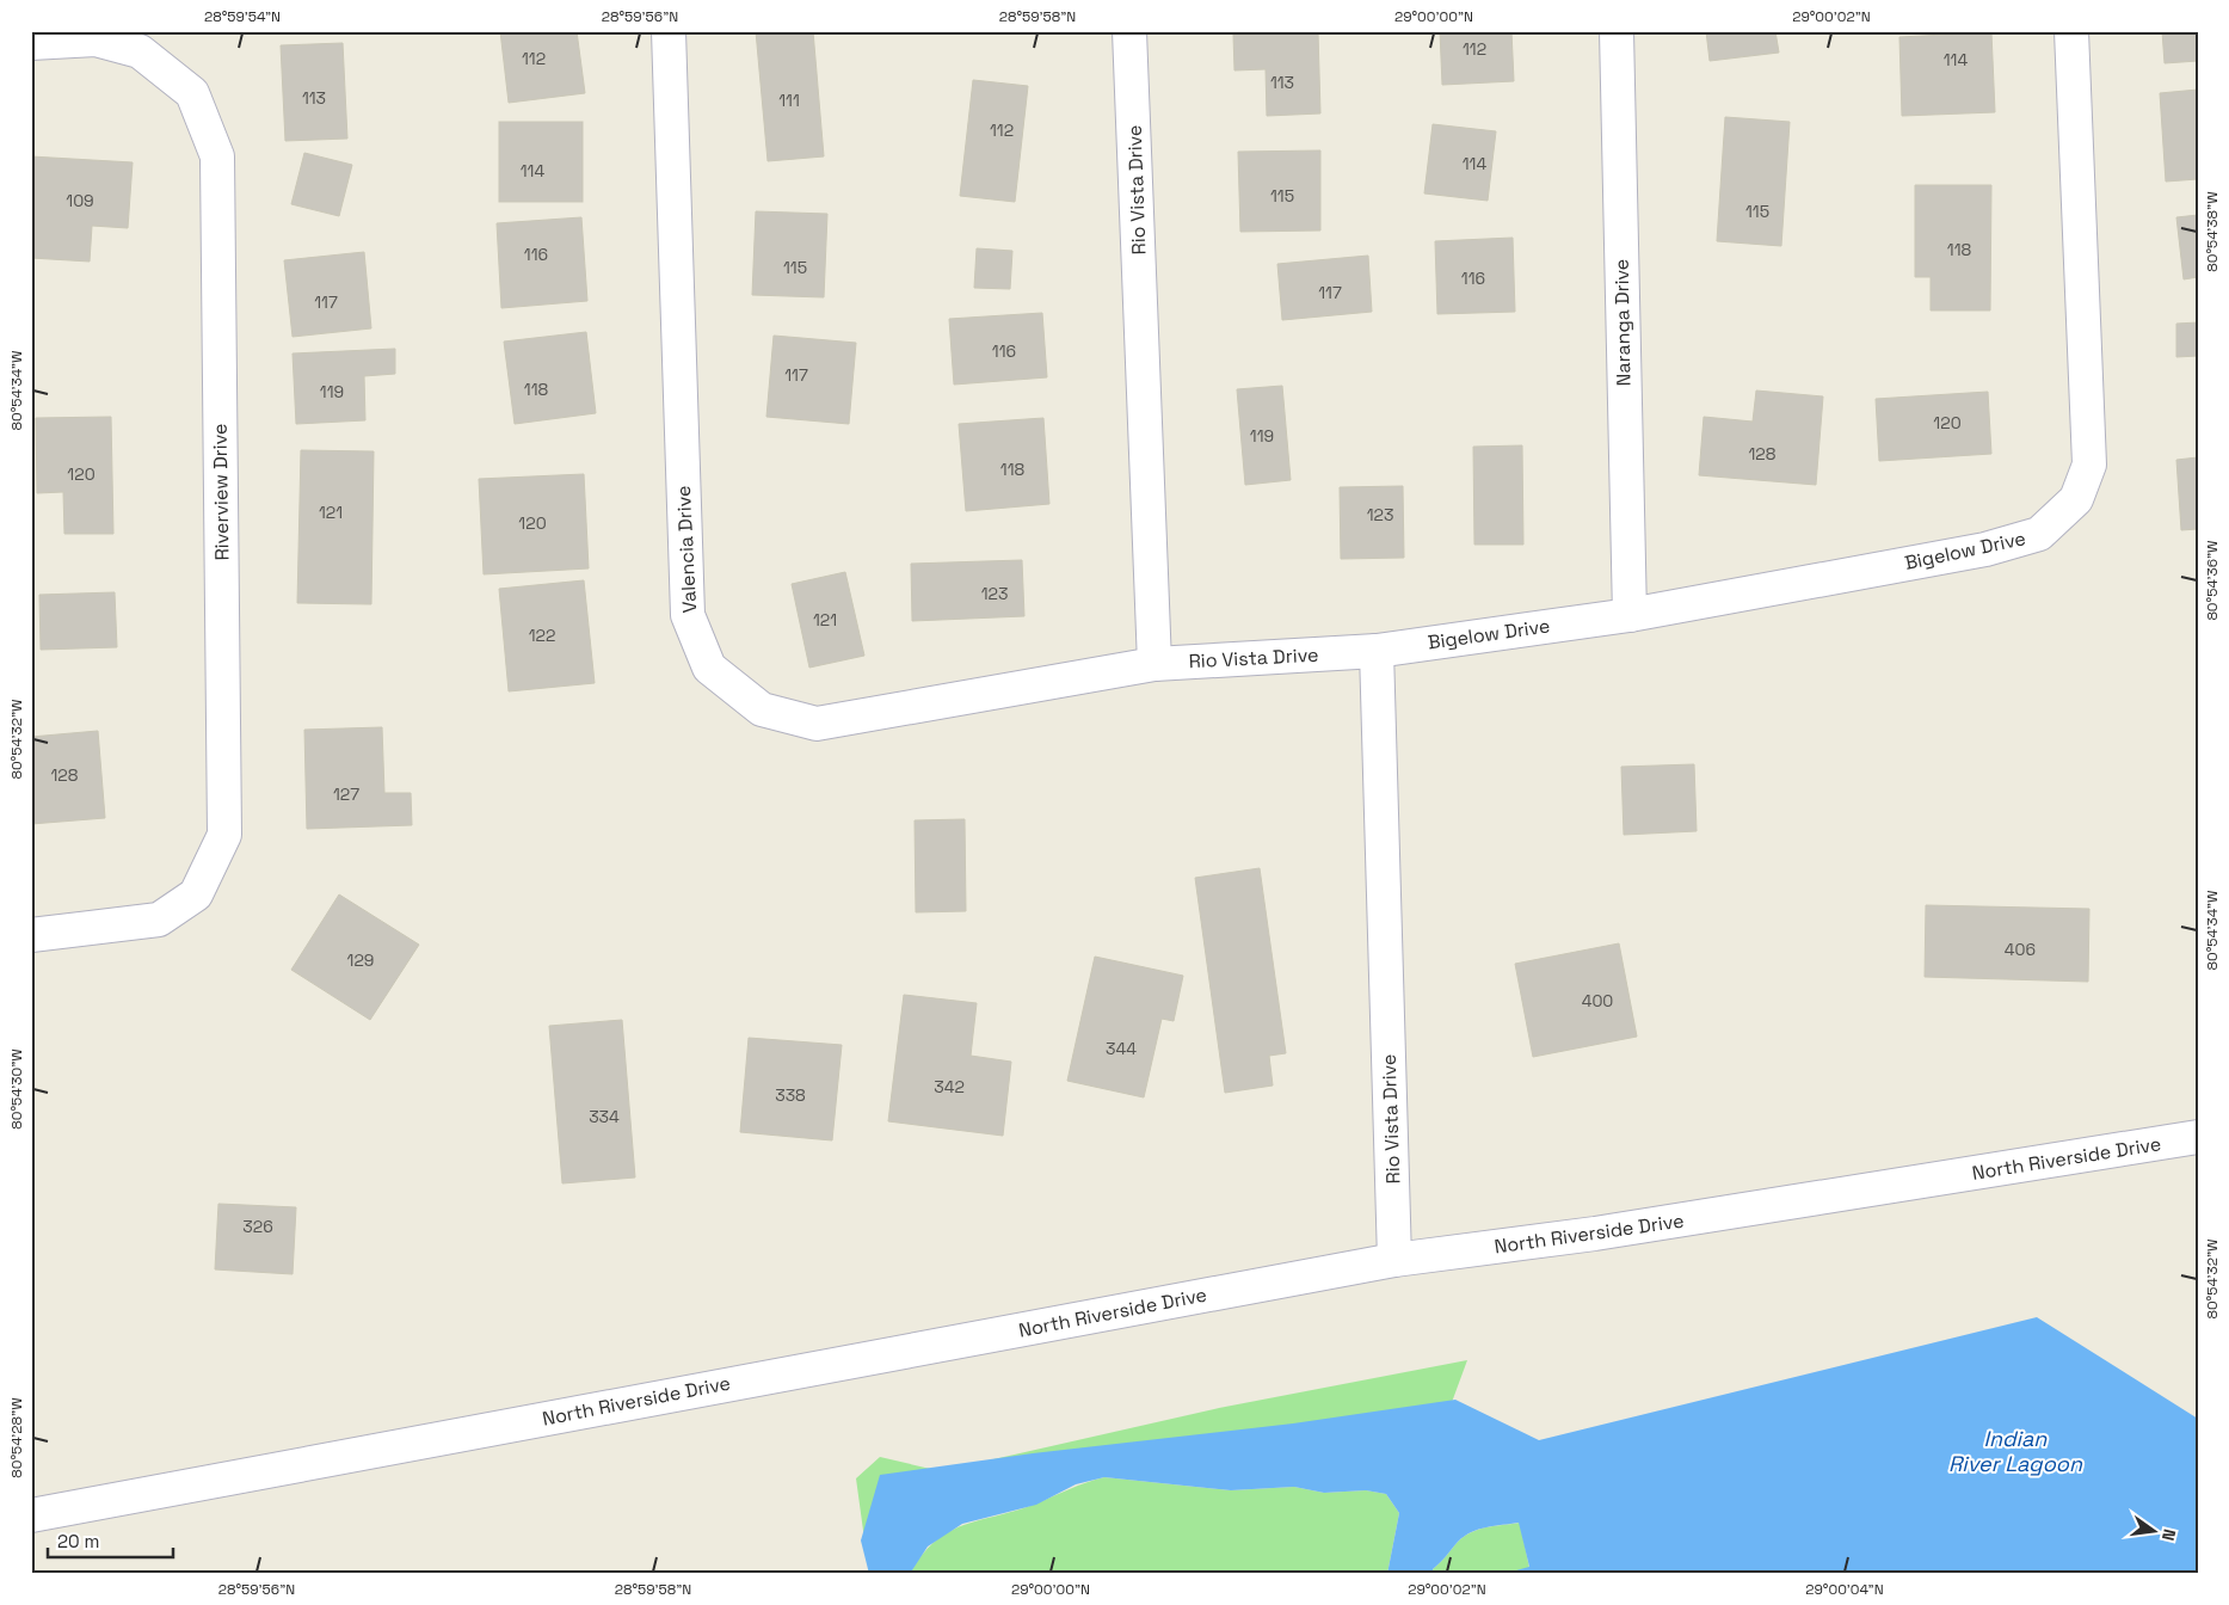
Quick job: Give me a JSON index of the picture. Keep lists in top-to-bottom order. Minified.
{"streets":{"street":["Rio Vista Drive","Naranga Drive","Riverview Drive","Valencia Drive","Bigelow Drive","North Riverside Drive"]},"crossings":[["Rio Vista Drive","Valencia Drive"],["Rio Vista Drive","Bigelow Drive"],["Rio Vista Drive","North Riverside Drive"],["Naranga Drive","Bigelow Drive"]],"water":["Indian River Lagoon"],"house_numbers":["112","112","114","113","113","111","112","114","114","115","109","115","118","116","115","116","117","117","116","117","118","119","120","119","128","118","120","121","123","120","123","121","122","128","127","406","129","400","344","342","338","334","326"],"scale_bar":"20 m","north":"right","coordinates":["28°59'54\"N","28°59'56\"N","28°59'58\"N","29°00'00\"N","29°00'02\"N","80°54'38\"W","80°54'34\"W","80°54'36\"W","80°54'32\"W","80°54'30\"W","80°54'28\"W","29°00'04\"N"]}
